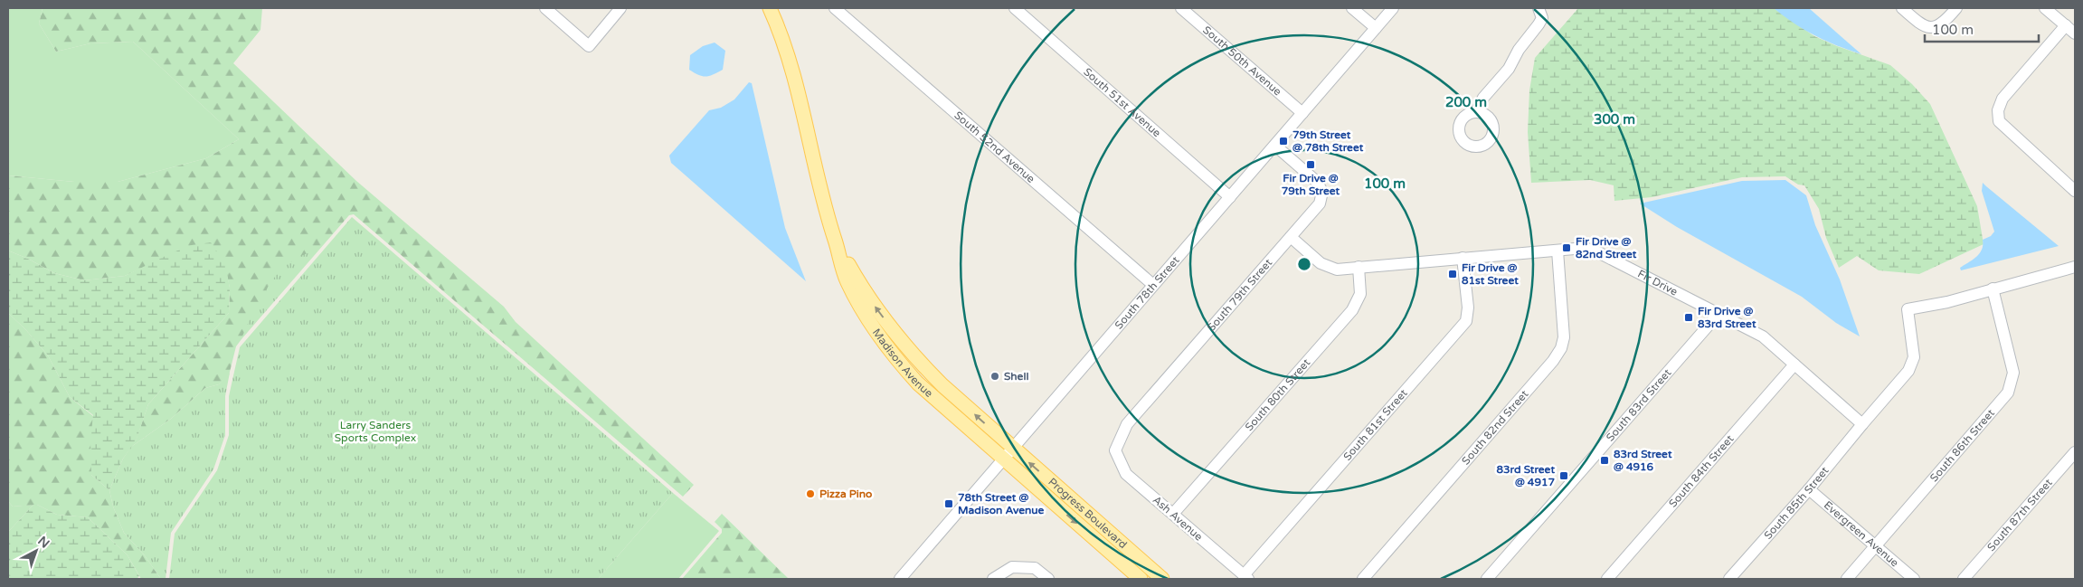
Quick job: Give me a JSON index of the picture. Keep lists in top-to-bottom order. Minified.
{"streets":{"main road":["Madison Avenue","Progress Boulevard"],"street":["South 50th Avenue","South 51st Avenue","South 52nd Avenue","Fir Drive","South 78th Street","South 79th Street","South 80th Street","South 83rd Street","South 81st Street","South 82nd Street","South 86th Street","South 84th Street","South 85th Street","South 87th Street","Ash Avenue","Evergreen Avenue"]},"crossings":[["South 50th Avenue","South 78th Street"],["South 51st Avenue","South 78th Street"],["South 52nd Avenue","South 78th Street"],["Fir Drive","South 79th Street"],["Fir Drive","South 80th Street"],["Fir Drive","South 83rd Street"],["Fir Drive","South 81st Street"],["Fir Drive","South 82nd Street"],["Fir Drive","South 84th Street"],["Fir Drive","South 85th Street"],["South 78th Street","South 79th Street"],["South 78th Street","Madison Avenue"],["South 78th Street","Progress Boulevard"],["South 79th Street","Ash Avenue"],["Madison Avenue","Progress Boulevard"],["South 80th Street","Ash Avenue"],["South 81st Street","Ash Avenue"],["South 86th Street","South 85th Street"],["South 86th Street","Evergreen Avenue"],["South 85th Street","Evergreen Avenue"]],"parks":["Larry Sanders Sports Complex"],"places":{"transit":["79th Street @ 78th Street","Fir Drive @ 79th Street","Fir Drive @ 82nd Street","Fir Drive @ 81st Street","Fir Drive @ 83rd Street","83rd Street @ 4916","83rd Street @ 4917","78th Street @ Madison Avenue"],"other":["Shell","Pizza Pino"]},"scale_bar":"100 m","north":"top right","rings":["200 m","300 m","100 m"]}
